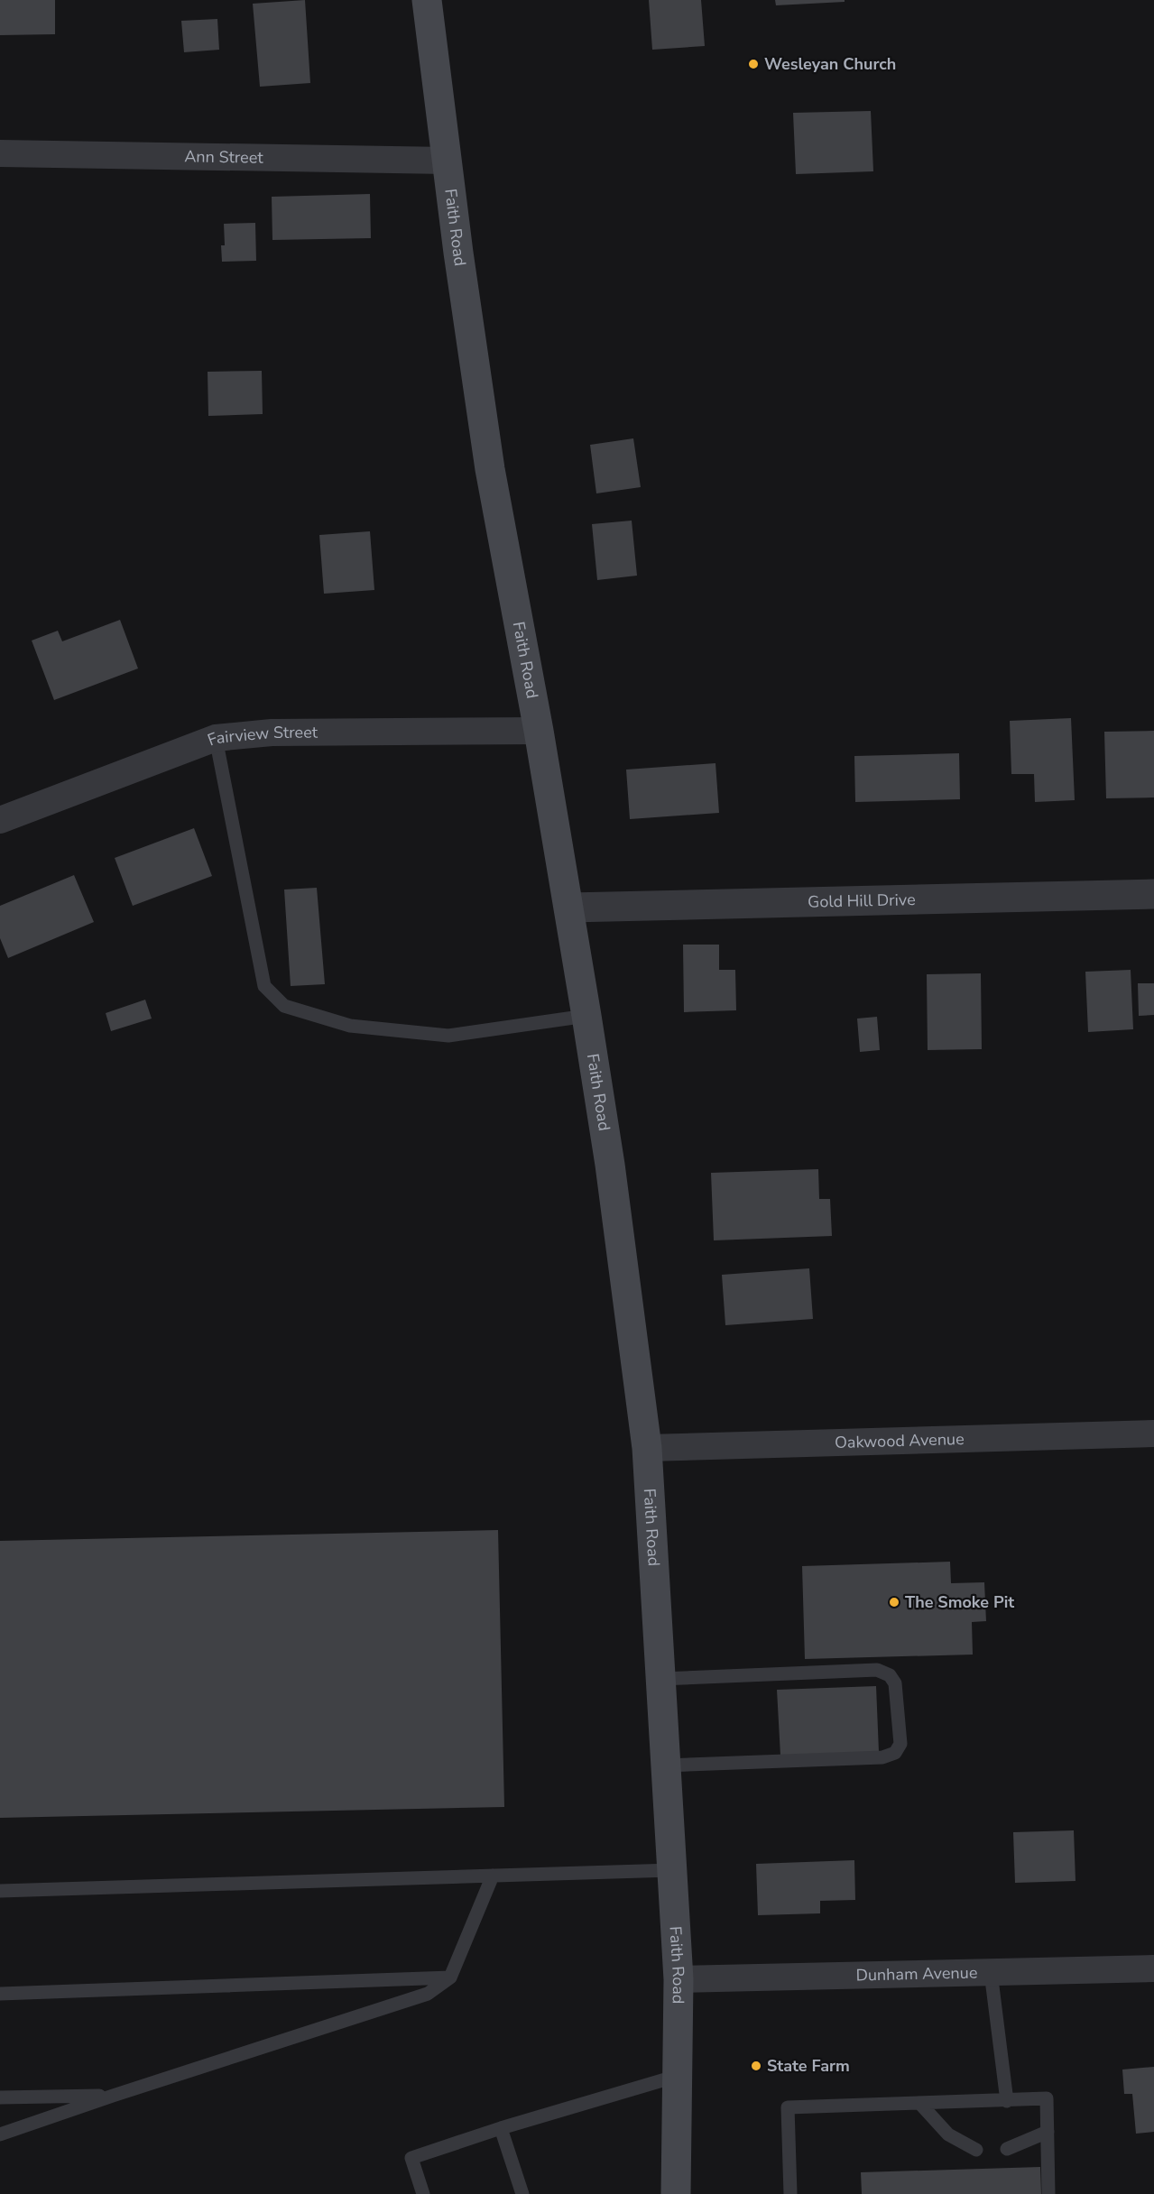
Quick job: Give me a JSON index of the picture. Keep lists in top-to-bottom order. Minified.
{"streets":{"main road":["Faith Road"],"street":["Ann Street","Fairview Street","Gold Hill Drive","Oakwood Avenue","Dunham Avenue"]},"crossings":[["Ann Street","Faith Road"],["Faith Road","Fairview Street"],["Faith Road","Gold Hill Drive"],["Faith Road","Oakwood Avenue"],["Faith Road","Dunham Avenue"]],"places":["Wesleyan Church","The Smoke Pit","State Farm"]}
